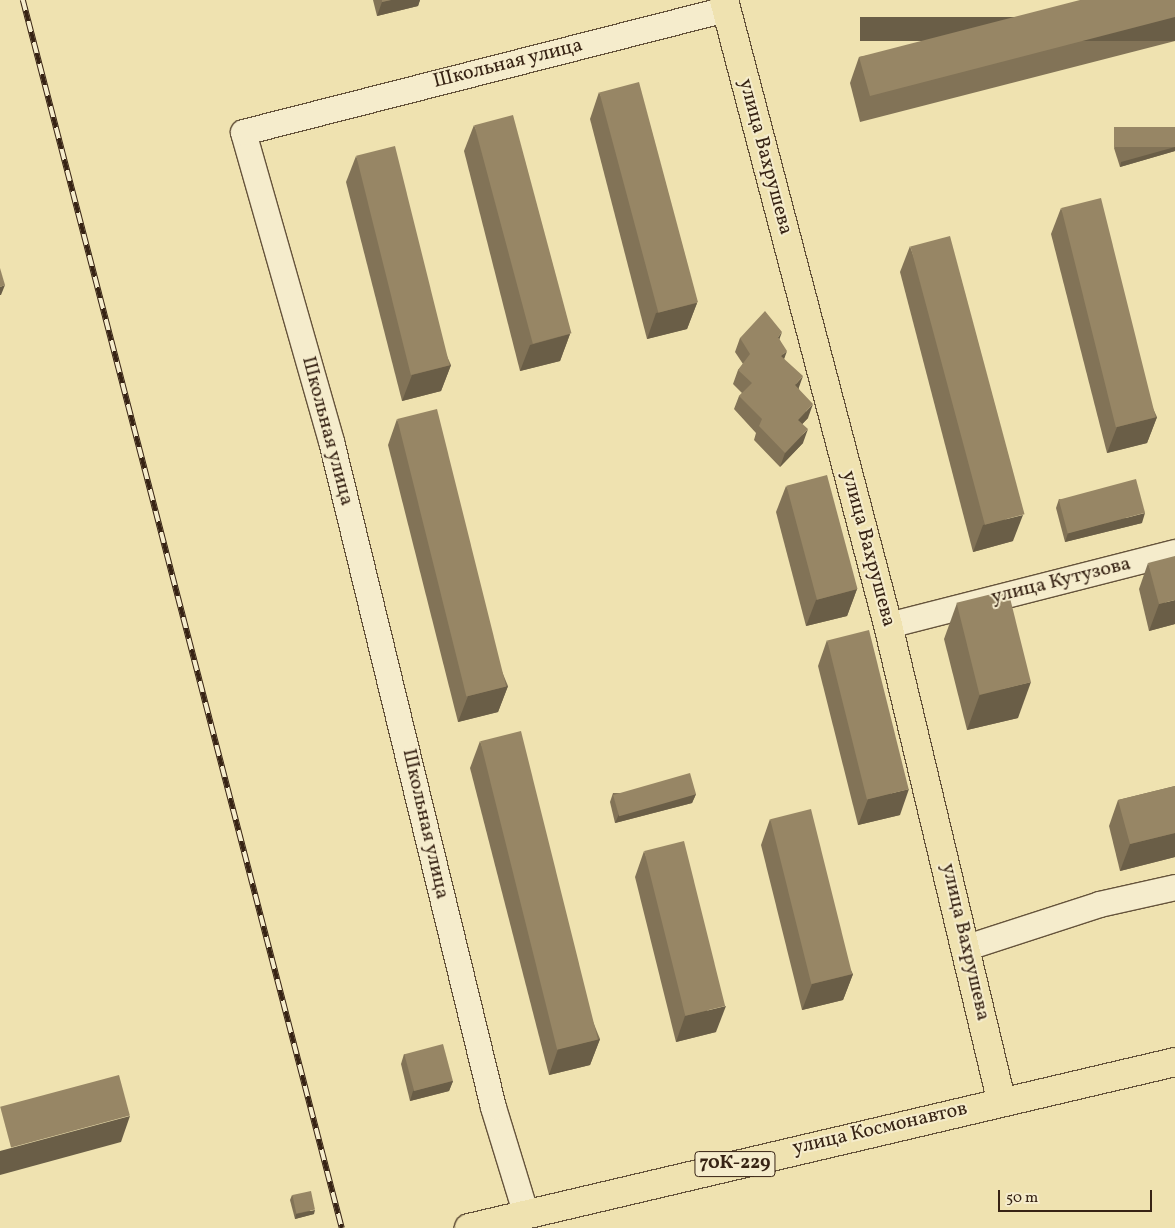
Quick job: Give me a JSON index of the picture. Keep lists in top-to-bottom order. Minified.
{"streets":{"main road":["улица Вахрушева","улица Космонавтов","70К-229"],"street":["Школьная улица","улица Кутузова"]},"crossings":[["Школьная улица","улица Вахрушева"],["Школьная улица","улица Космонавтов"],["улица Вахрушева","улица Кутузова"],["улица Вахрушева","улица Космонавтов"]],"scale_bar":"50 m"}
